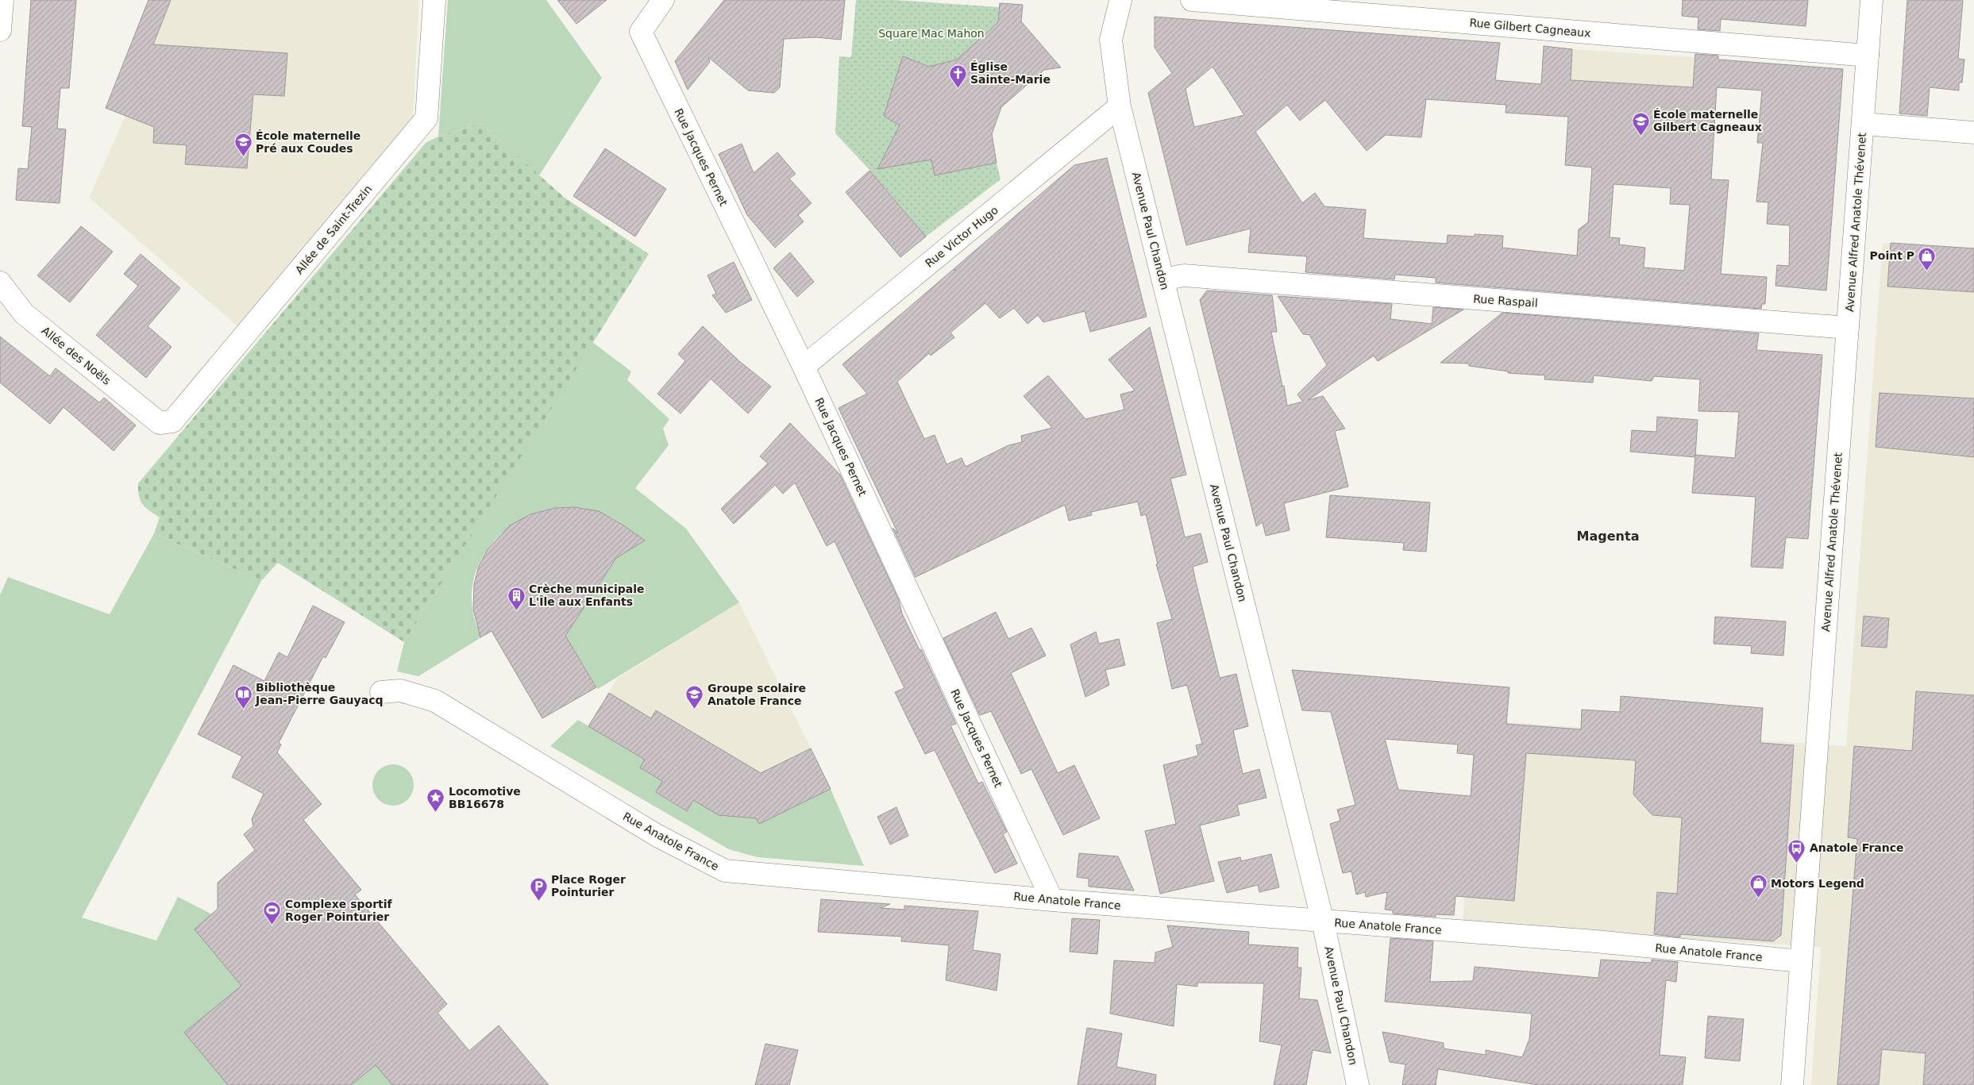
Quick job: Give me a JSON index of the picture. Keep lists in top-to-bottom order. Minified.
{"streets":{"street":["Rue Gilbert Cagneaux","Rue Jacques Pernet","Avenue Alfred Anatole Thévenet","Allée de Saint-Trezin","Avenue Paul Chandon","Rue Victor Hugo","Rue Raspail","Allée des Noëls","Rue Anatole France"]},"crossings":[["Rue Gilbert Cagneaux","Avenue Alfred Anatole Thévenet"],["Rue Jacques Pernet","Rue Victor Hugo"],["Rue Jacques Pernet","Rue Anatole France"],["Avenue Alfred Anatole Thévenet","Rue Raspail"],["Avenue Alfred Anatole Thévenet","Rue Anatole France"],["Allée de Saint-Trezin","Allée des Noëls"],["Avenue Paul Chandon","Rue Victor Hugo"],["Avenue Paul Chandon","Rue Raspail"],["Avenue Paul Chandon","Rue Anatole France"]],"districts":["Magenta"],"parks":["Square Mac Mahon"],"places":{"church":["Église Sainte-Marie"],"school or university":["École maternelle Gilbert Cagneaux","École maternelle Pré aux Coudes","Groupe scolaire Anatole France"],"shop":["Point P","Motors Legend"],"building":["Crèche municipale L'Île aux Enfants"],"library":["Bibliothèque Jean-Pierre Gauyacq"],"place":["Locomotive BB16678"],"bus stop":["Anatole France"],"parking":["Place Roger Pointurier"],"sports":["Complexe sportif Roger Pointurier"]}}
